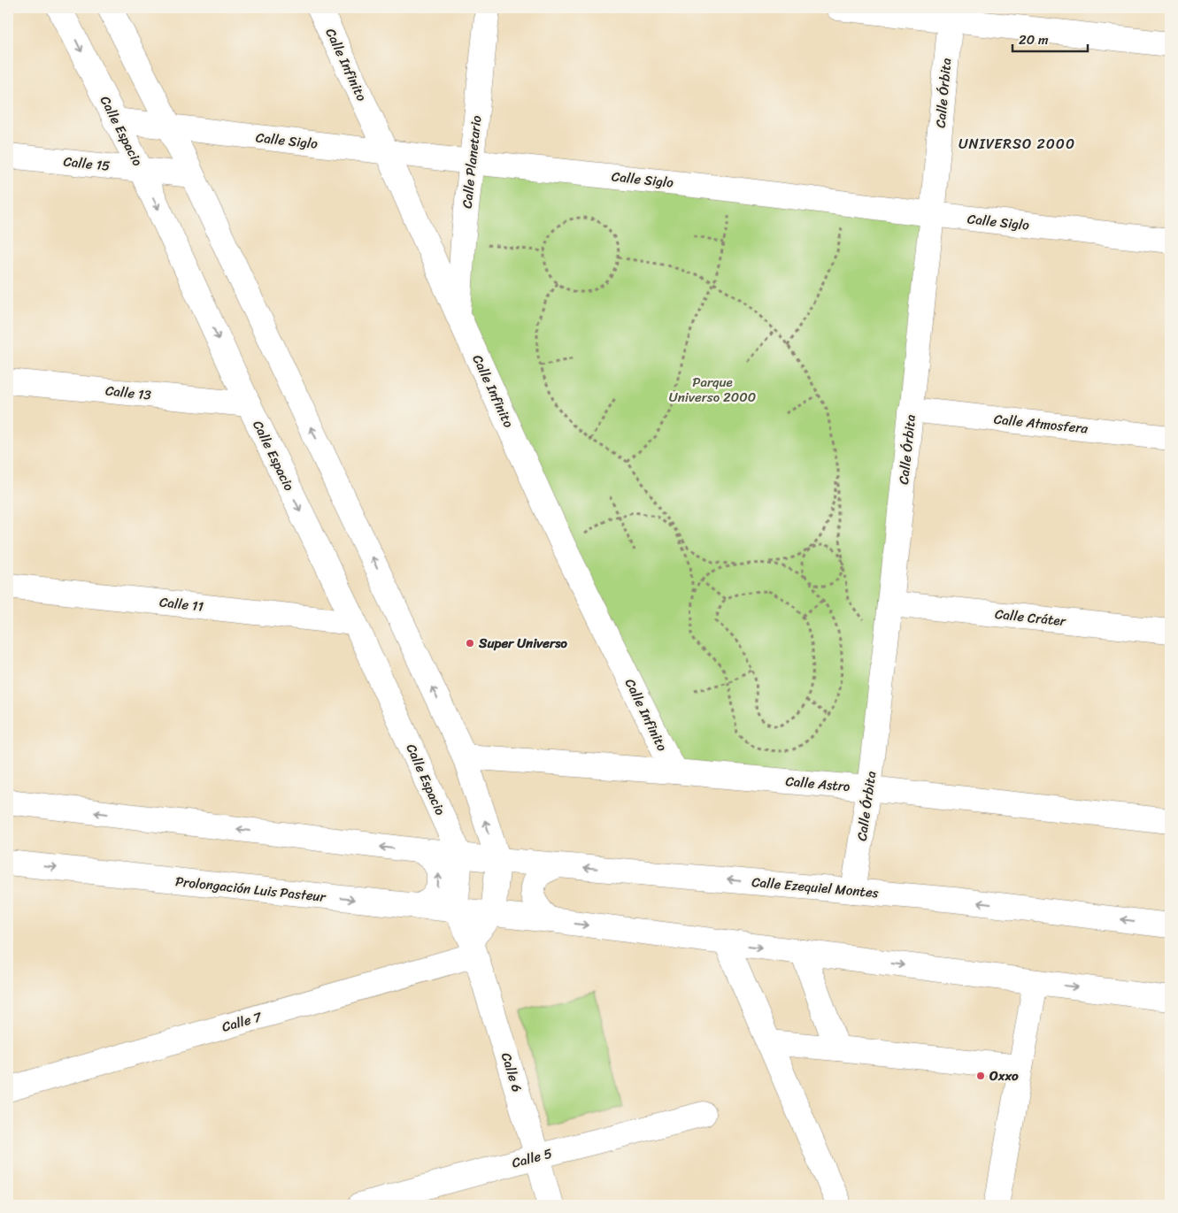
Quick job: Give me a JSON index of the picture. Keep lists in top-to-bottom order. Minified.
{"streets":{"street":["Calle Infinito","Calle Órbita","Calle Espacio","Calle Siglo","Calle Planetario","Calle 15","Calle 13","Calle Atmosfera","Calle 11","Calle Cráter","Calle Astro","Calle Ezequiel Montes","Prolongación Luis Pasteur","Calle 7","Calle 6","Calle 5"]},"crossings":[["Calle Infinito","Calle Siglo"],["Calle Infinito","Calle Planetario"],["Calle Infinito","Calle Astro"],["Calle Órbita","Calle Siglo"],["Calle Órbita","Calle Atmosfera"],["Calle Órbita","Calle Cráter"],["Calle Órbita","Calle Astro"],["Calle Órbita","Calle Ezequiel Montes"],["Calle Espacio","Calle Siglo"],["Calle Espacio","Calle 15"],["Calle Espacio","Calle 13"],["Calle Espacio","Calle 11"],["Calle Espacio","Calle Ezequiel Montes"],["Calle Espacio","Prolongación Luis Pasteur"],["Calle Espacio","Calle 6"],["Calle Siglo","Calle Planetario"],["Prolongación Luis Pasteur","Calle 6"],["Calle 7","Calle 6"],["Calle 6","Calle 5"]],"districts":["UNIVERSO 2000"],"parks":["Parque Universo 2000"],"places":["Super Universo","Oxxo"],"scale_bar":"20 m"}
